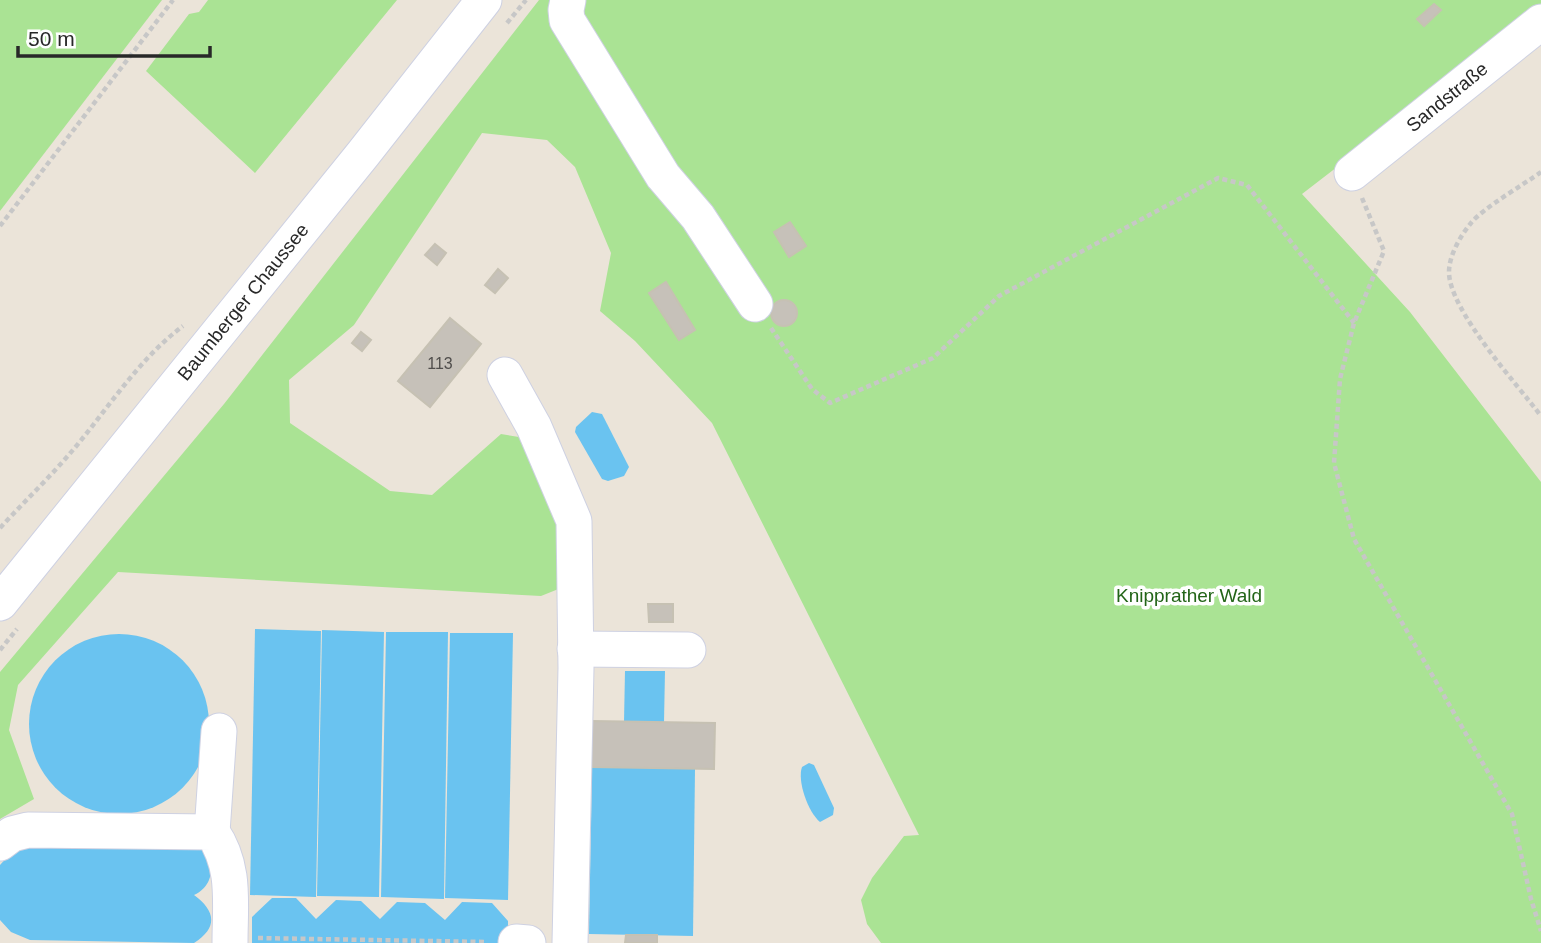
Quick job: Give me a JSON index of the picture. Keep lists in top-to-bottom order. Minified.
{"streets":{"street":["Sandstraße","Baumberger Chaussee"]},"parks":["Knipprather Wald"],"house_numbers":["113"],"scale_bar":"50 m"}
